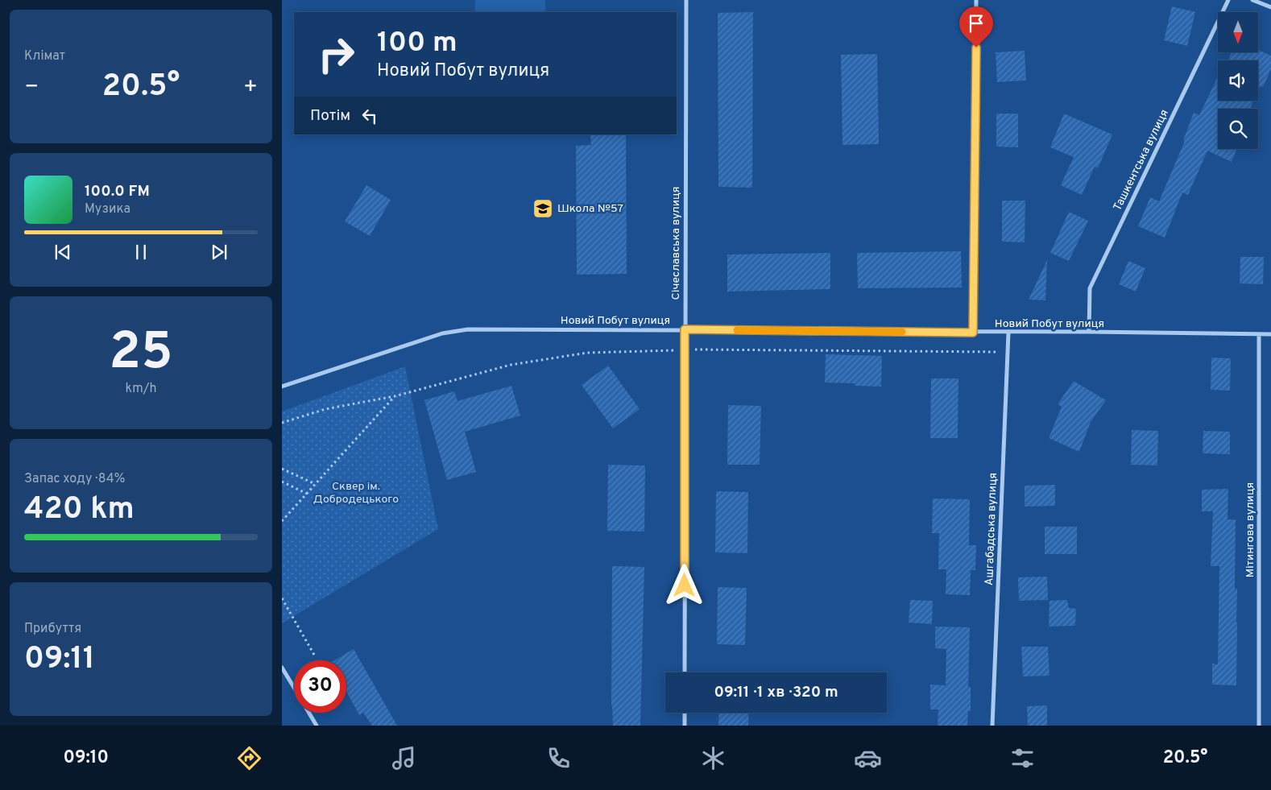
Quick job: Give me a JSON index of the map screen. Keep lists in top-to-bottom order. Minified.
{"streets":{"street":["Ташкентська вулиця","Січеславська вулиця","Новий Побут вулиця","Ашгабадська вулиця","Мітингова вулиця"]},"crossings":[["Ташкентська вулиця","Новий Побут вулиця"],["Січеславська вулиця","Новий Побут вулиця"],["Новий Побут вулиця","Ашгабадська вулиця"],["Новий Побут вулиця","Мітингова вулиця"]],"parks":["Сквер ім. Добродецького"],"places":{"school or university":["Школа №57"]},"north":"bottom","page":{"tile":["Клімат",["25","km/h"],["Запас ходу · 84%","420 km"],["Прибуття","09:11"]],"turn":["100 m","Новий Побут вулиця"],"heat":["−","20.5°","+"],"then":"Потім","song":["100.0 FM","Музика"],"limit":"30","trip":"09:11 · 1 хв · 320 m","tabs":["09:10","20.5°"]}}
